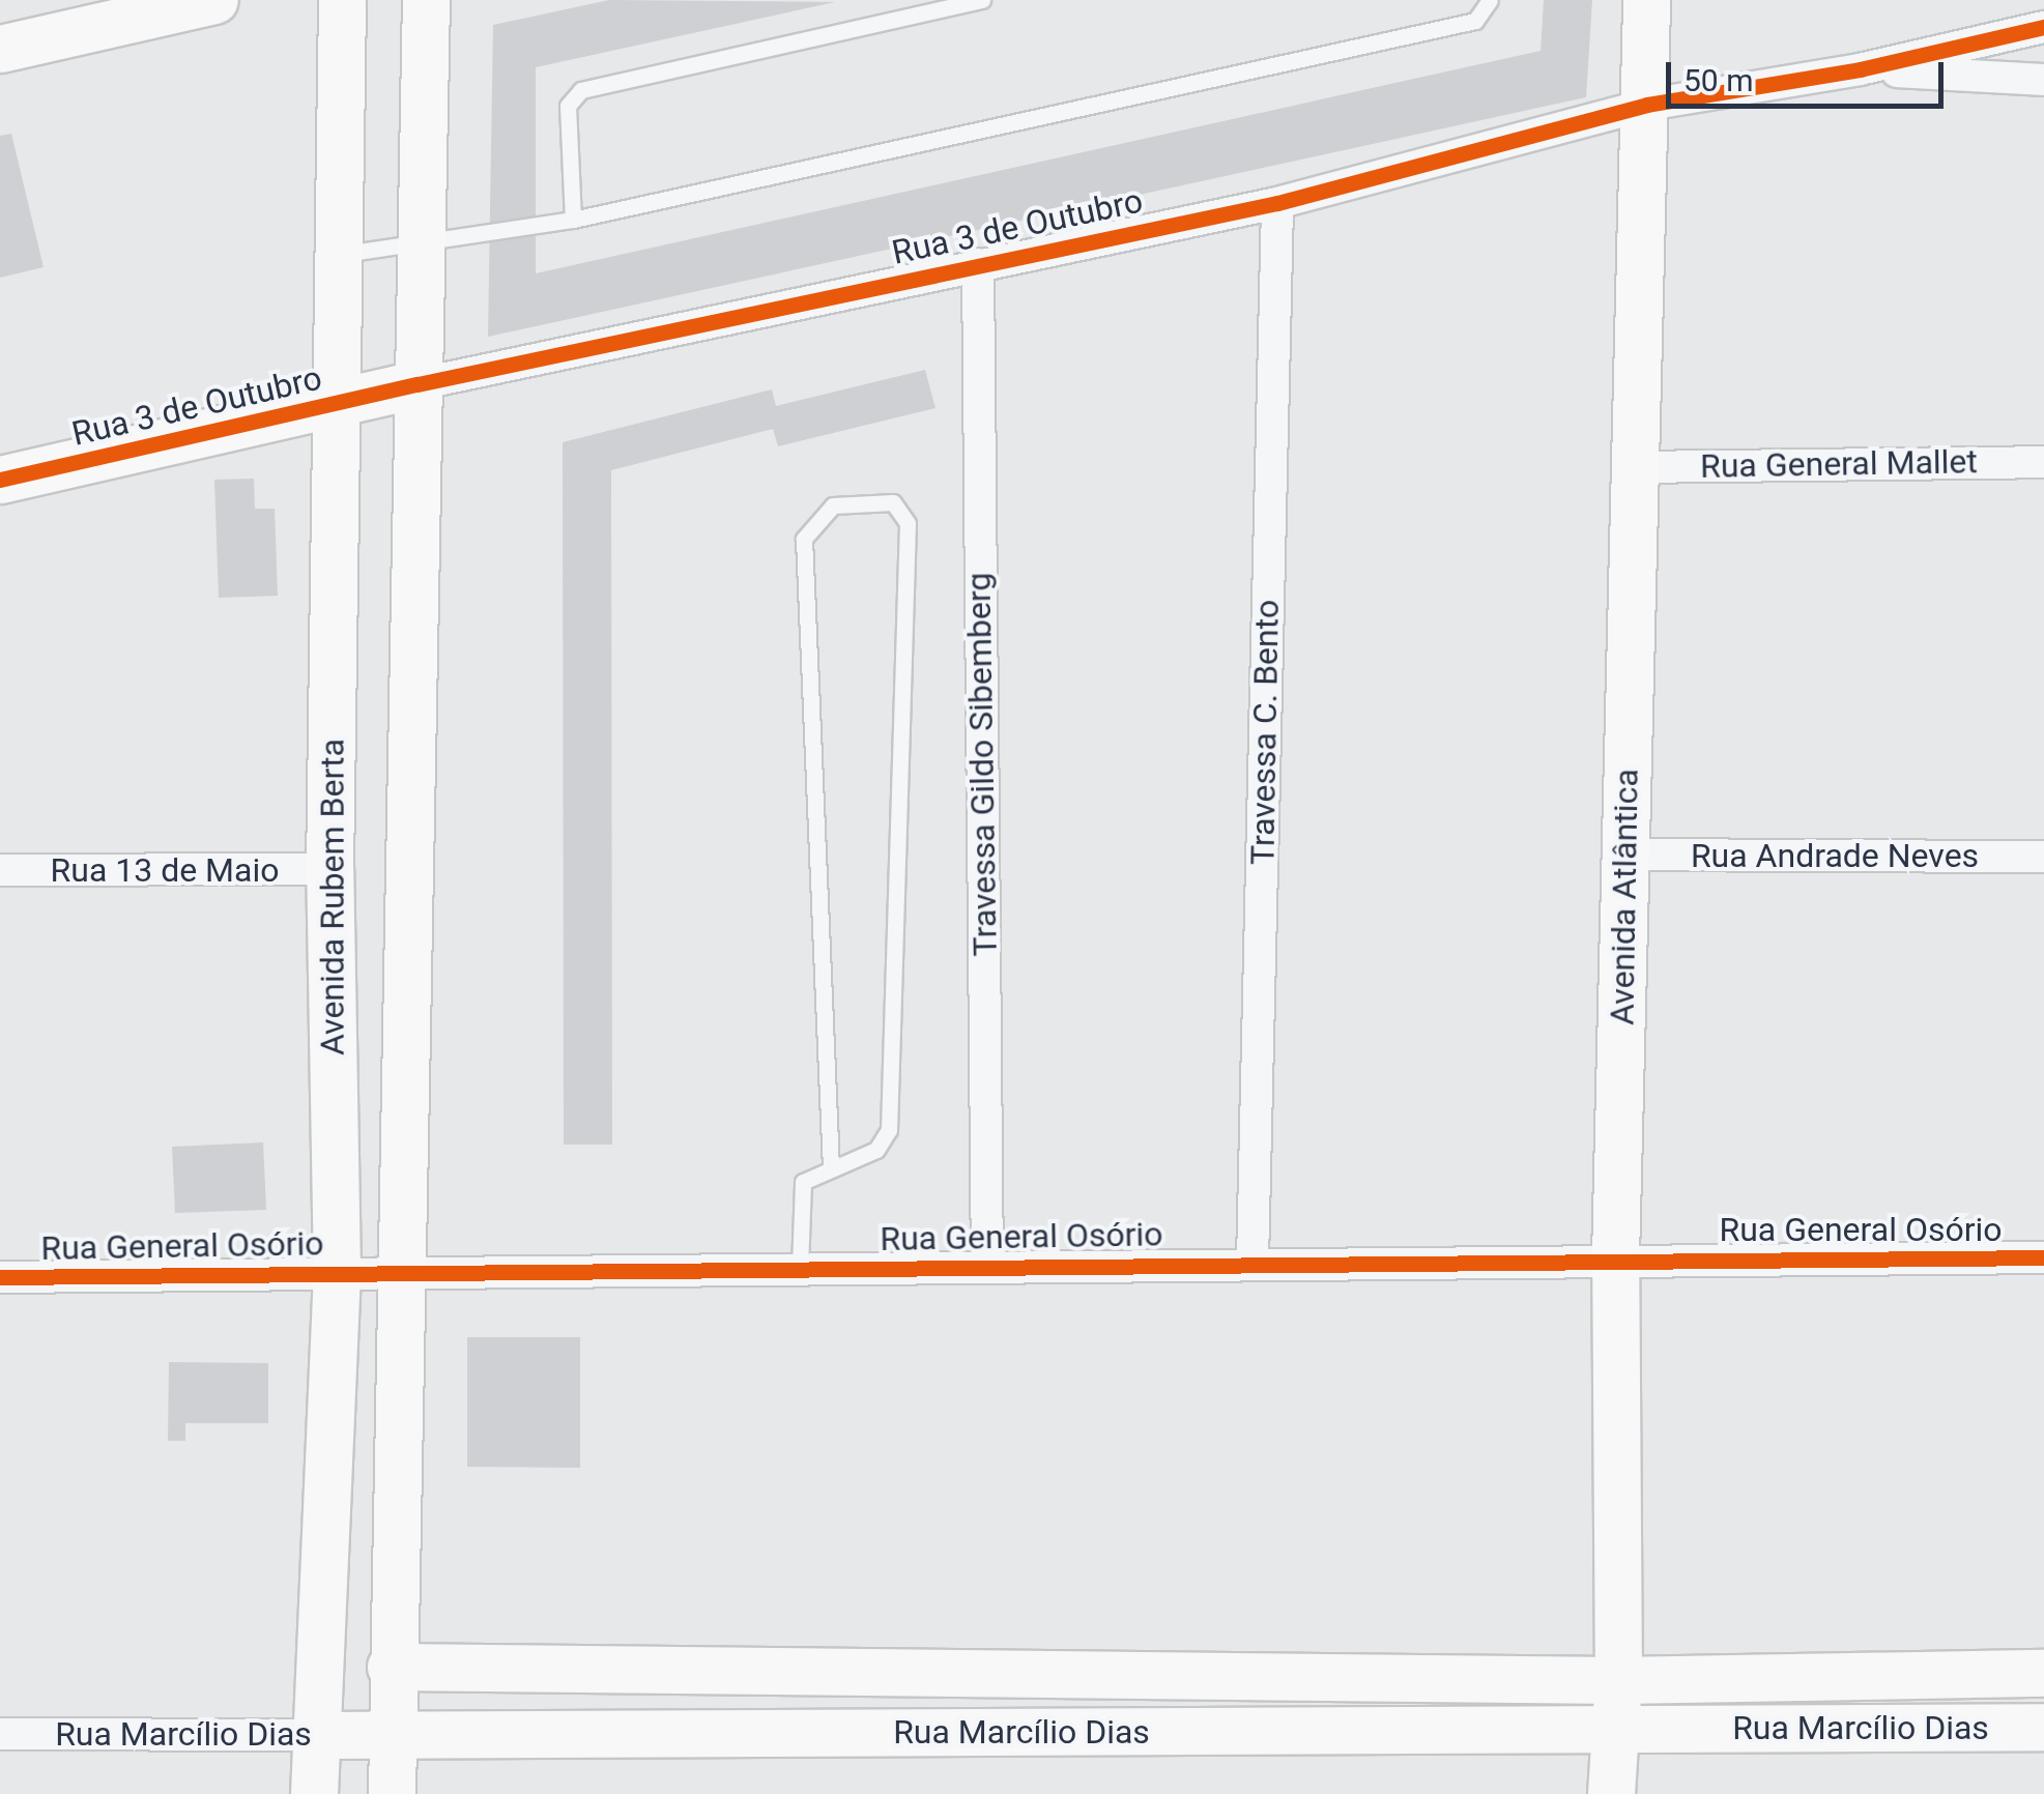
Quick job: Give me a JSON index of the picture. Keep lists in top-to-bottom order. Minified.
{"streets":{"street":["Rua 3 de Outubro","Rua General Mallet","Travessa C. Bento","Travessa Gildo Sibemberg","Rua Andrade Neves","Rua 13 de Maio","Avenida Rubem Berta","Avenida Atlântica","Rua General Osório","Rua Marcílio Dias"]},"crossings":[["Rua 3 de Outubro","Travessa C. Bento"],["Rua 3 de Outubro","Travessa Gildo Sibemberg"],["Rua 3 de Outubro","Avenida Rubem Berta"],["Rua 3 de Outubro","Avenida Atlântica"],["Rua General Mallet","Avenida Atlântica"],["Travessa C. Bento","Rua General Osório"],["Travessa Gildo Sibemberg","Rua General Osório"],["Rua Andrade Neves","Avenida Atlântica"],["Rua 13 de Maio","Avenida Rubem Berta"],["Avenida Rubem Berta","Rua General Osório"],["Avenida Rubem Berta","Rua Marcílio Dias"],["Avenida Atlântica","Rua General Osório"],["Avenida Atlântica","Rua Marcílio Dias"]],"scale_bar":"50 m"}
